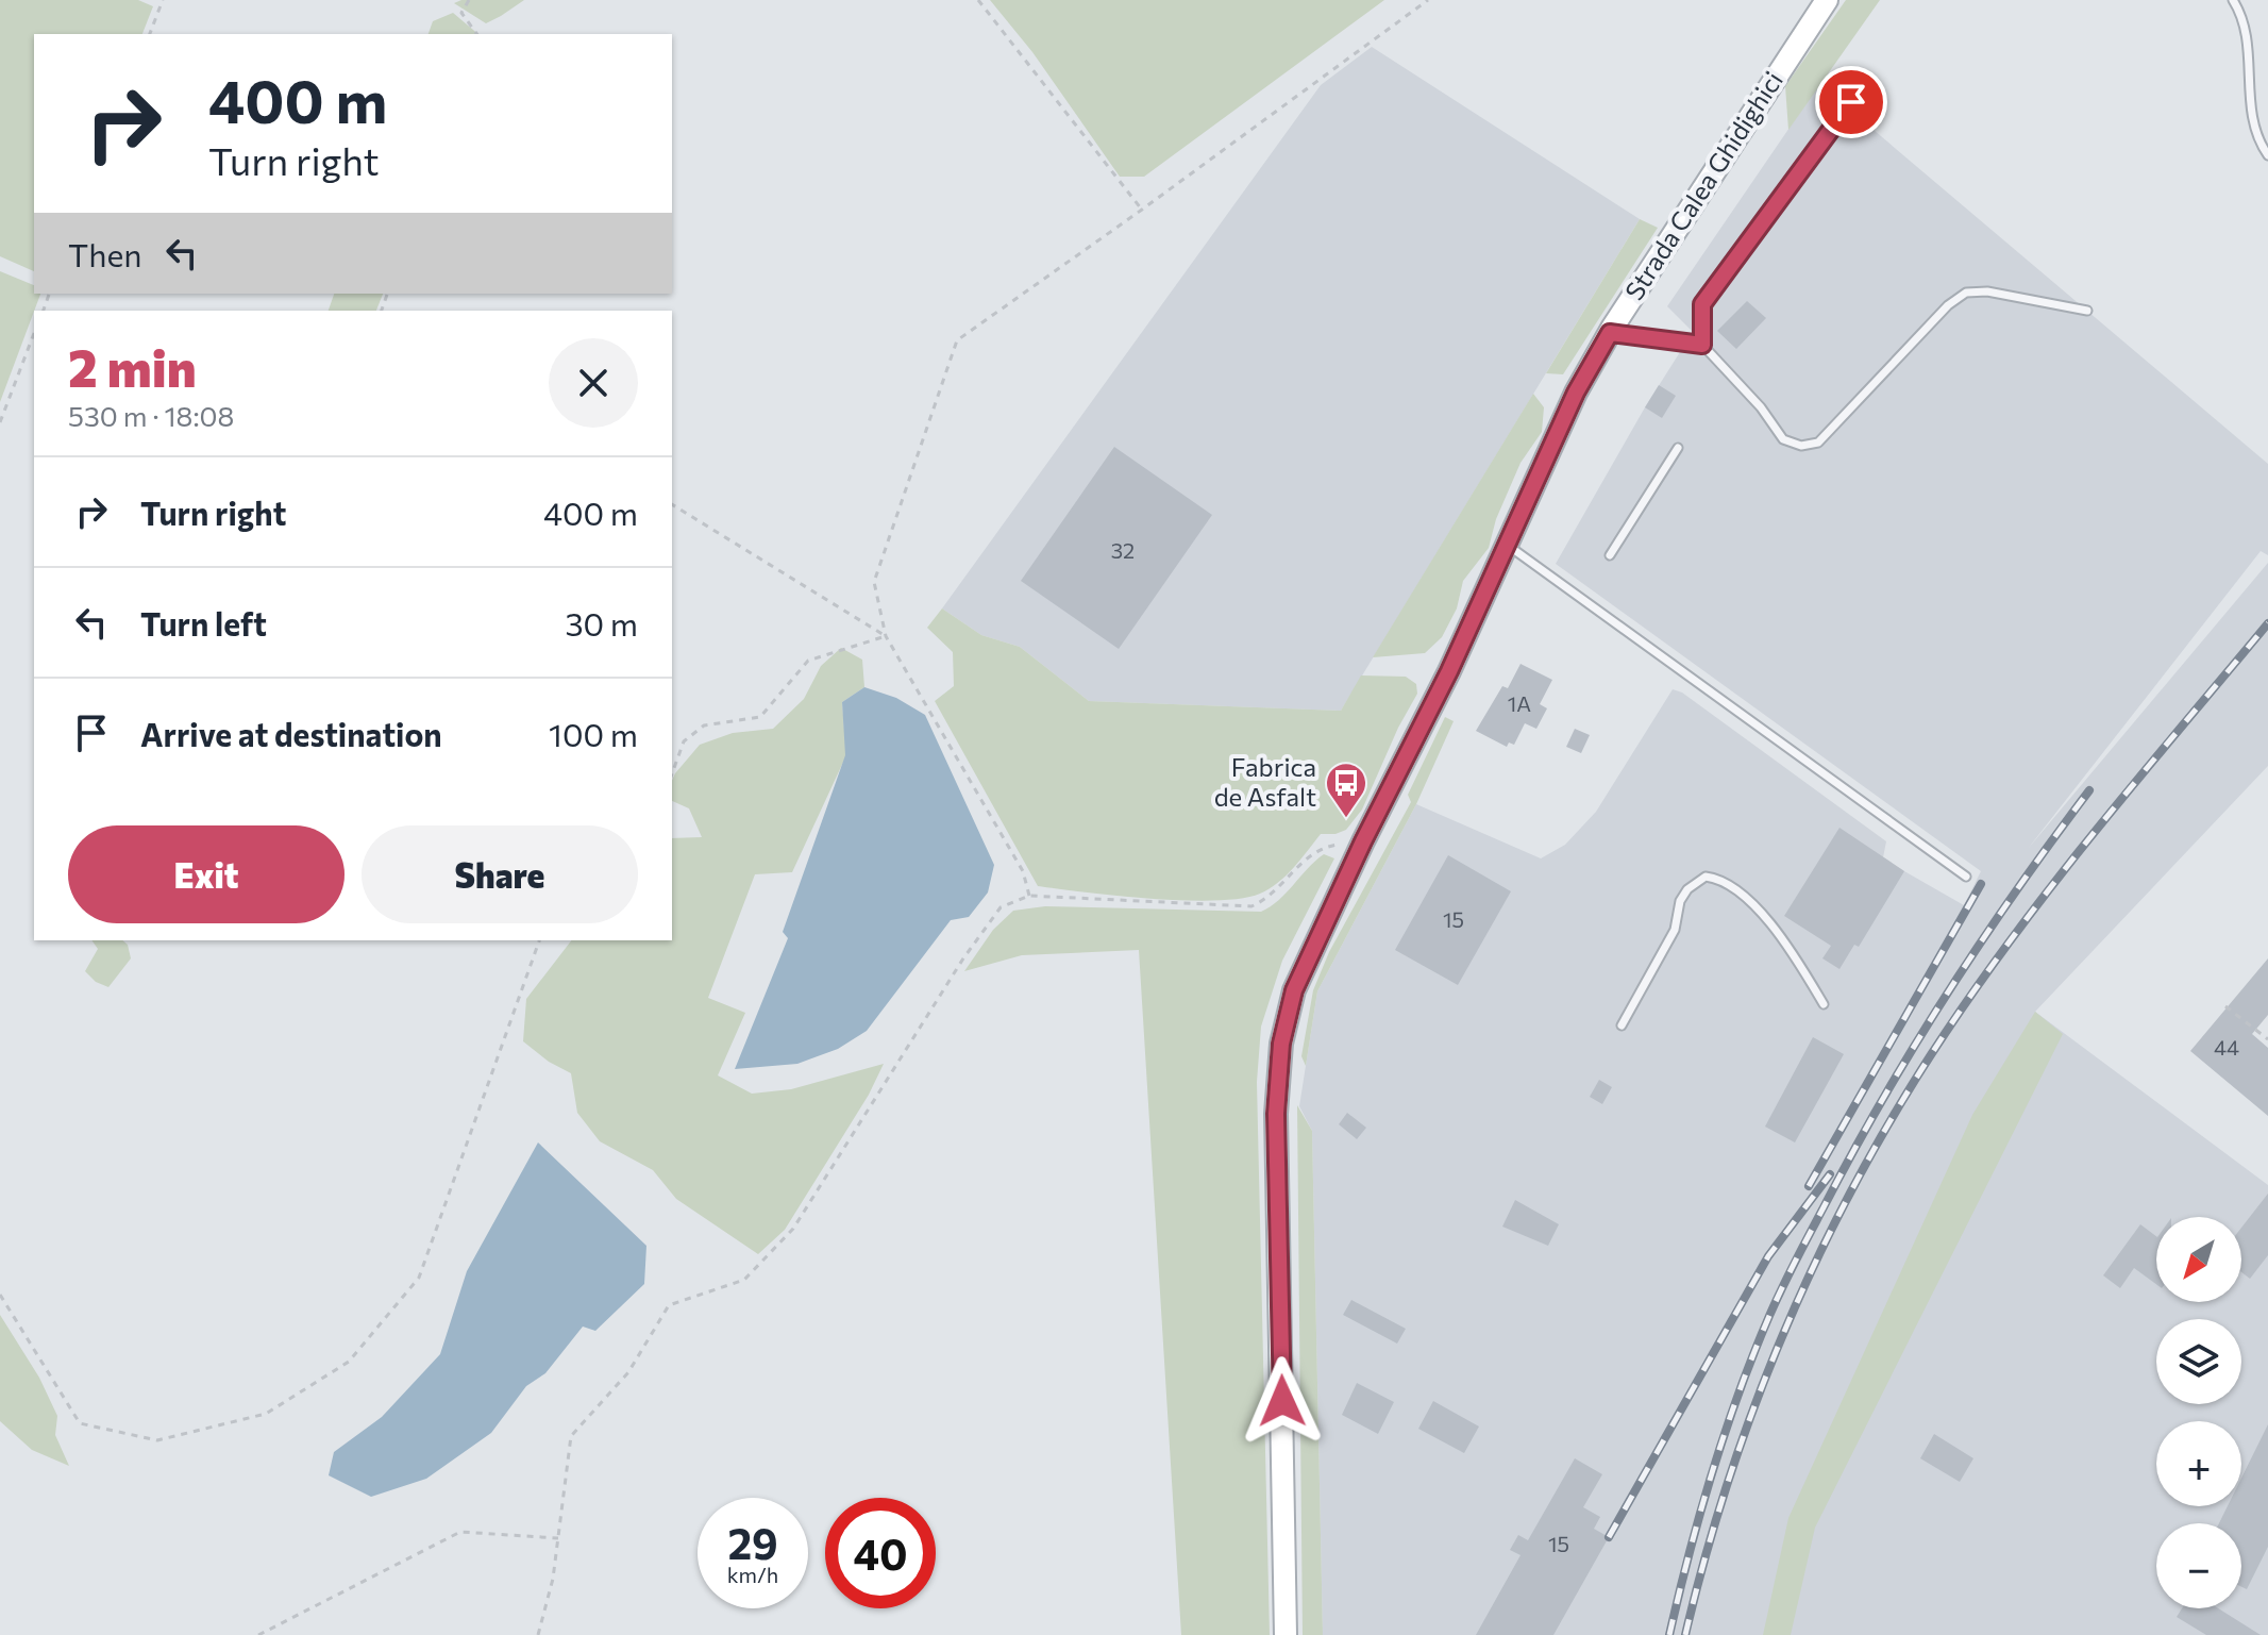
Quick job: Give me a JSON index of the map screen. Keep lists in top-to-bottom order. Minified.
{"streets":{"street":["Strada Calea Ghidighici"]},"places":{"bus stop":["Fabrica de Asfalt"]},"house_numbers":["32","1A","15","44","15"],"north":"bottom left","page":{"turn":["400 m","Turn right"],"then":"Then","heading":["2 min","530 m · 18:08"],"list":[{"name":"Turn right","value":"400 m"},{"name":"Turn left","value":"30 m"},{"name":"Arrive at destination","value":"100 m"}],"buttons":["Exit","Share"],"map_buttons":["+","−"],"speed":"29 km/h","limit":"40"}}
